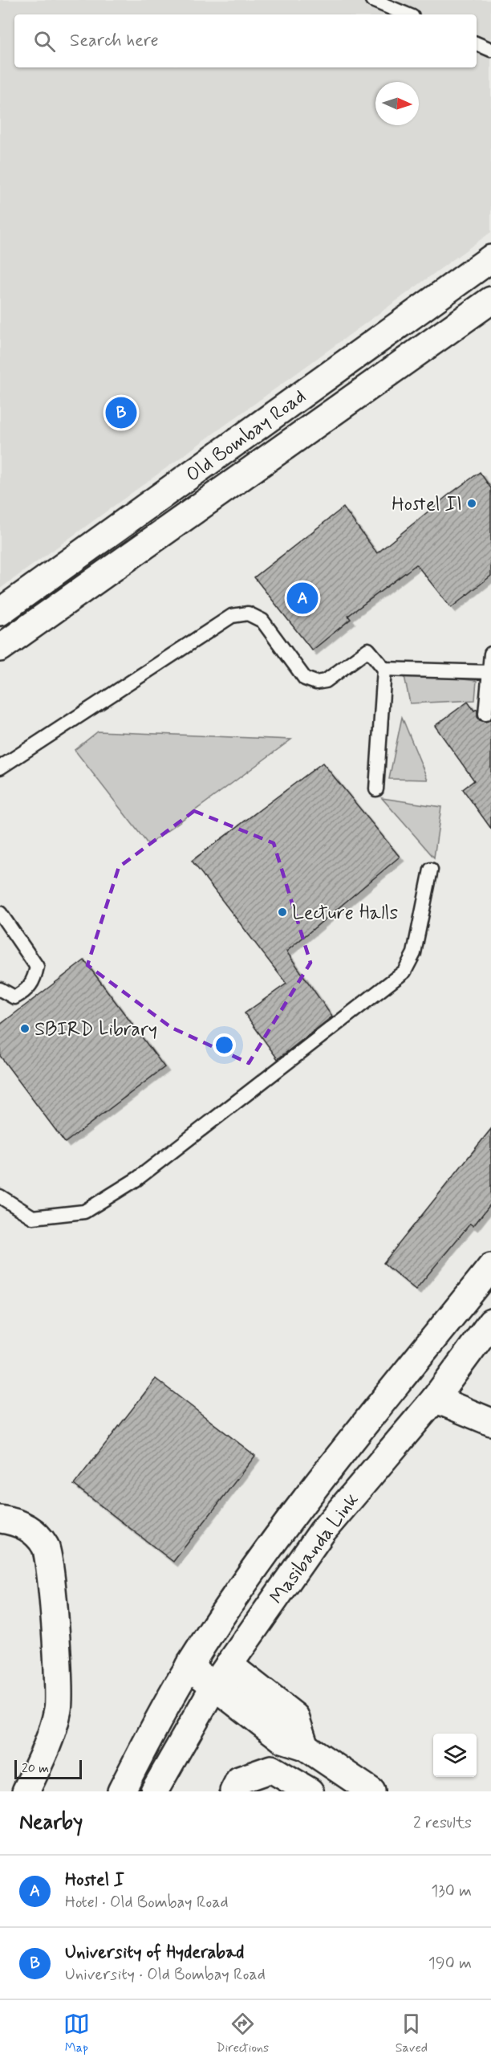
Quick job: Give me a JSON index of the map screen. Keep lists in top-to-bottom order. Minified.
{"streets":{"main road":["Old Bombay Road","Masibanda Link"]},"places":["Hostel II","Lecture Halls","SBIRD Library"],"scale_bar":"20 m","north":"right","page":{"search":"Search here","pins":["B","A"],"scale":"20 m","heading":["Nearby","2 results"],"list":[{"mark":"A","name":"Hostel I","note":"Hotel · Old Bombay Road","value":"130 m"},{"mark":"B","name":"University of Hyderabad","note":"University · Old Bombay Road","value":"190 m"}],"nav":["Map","Directions","Saved"]}}
